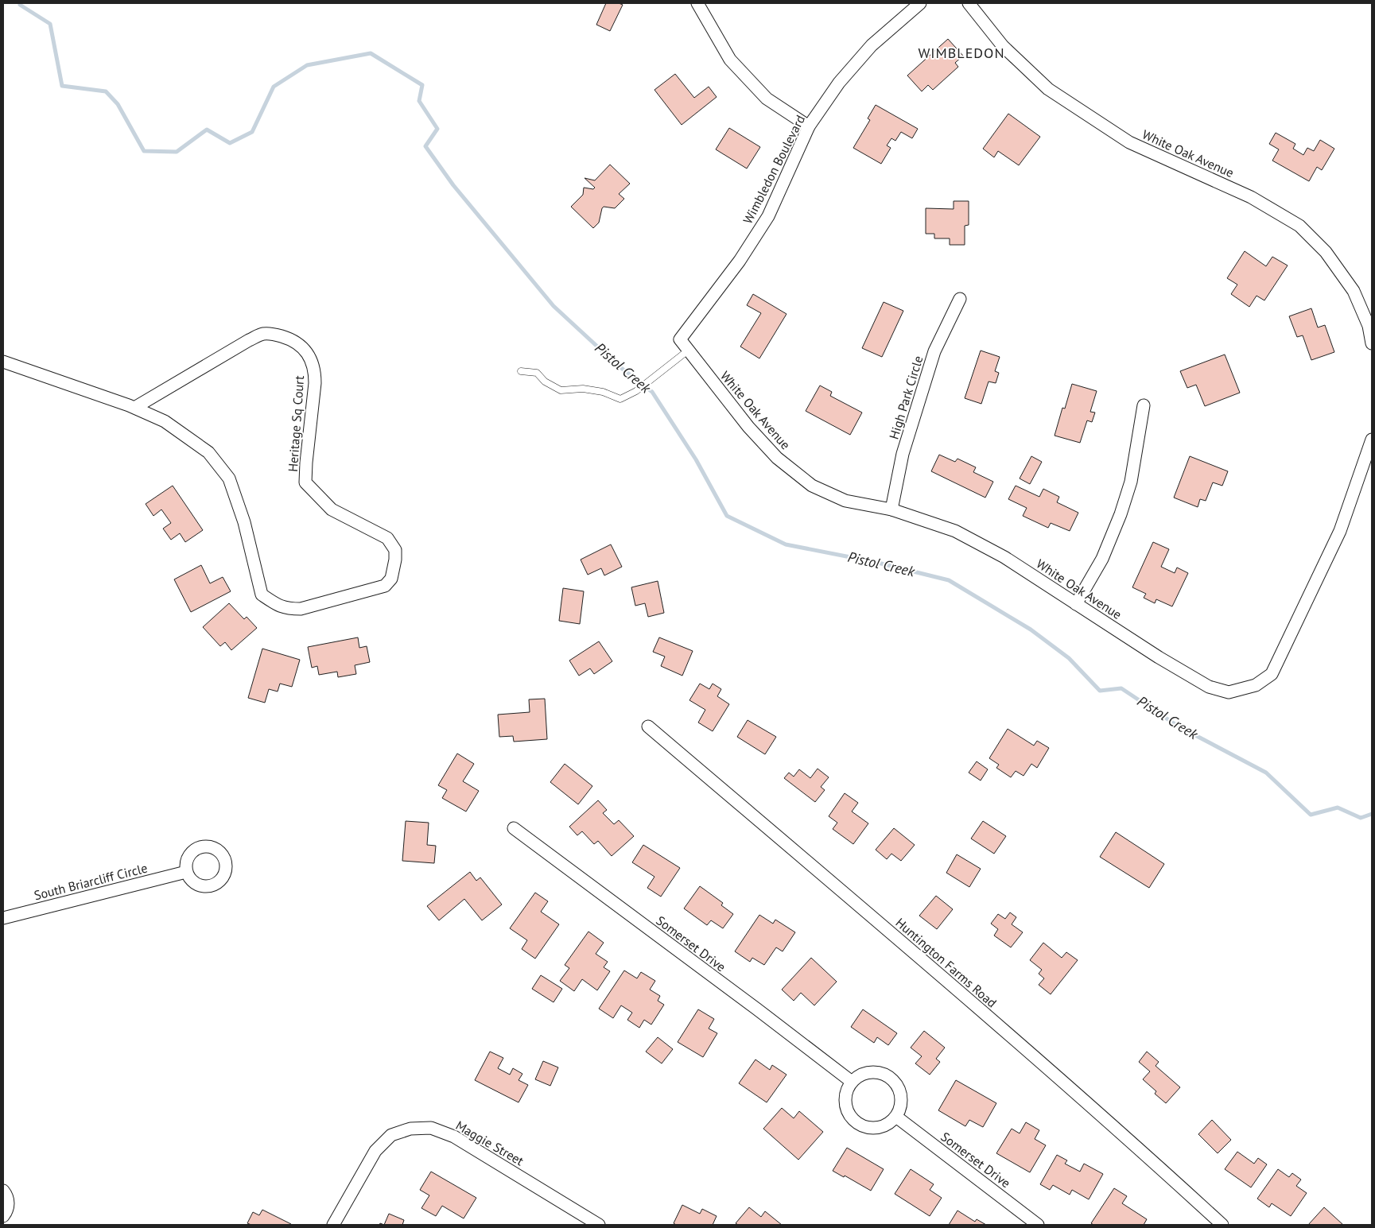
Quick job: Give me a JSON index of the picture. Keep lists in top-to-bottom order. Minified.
{"streets":{"street":["White Oak Avenue","Wimbledon Boulevard","High Park Circle","Heritage Sq Court","South Briarcliff Circle","Somerset Drive","Huntington Farms Road","Maggie Street"]},"crossings":[["White Oak Avenue","Wimbledon Boulevard"],["White Oak Avenue","High Park Circle"]],"districts":["WIMBLEDON"],"water":["Pistol Creek"]}
